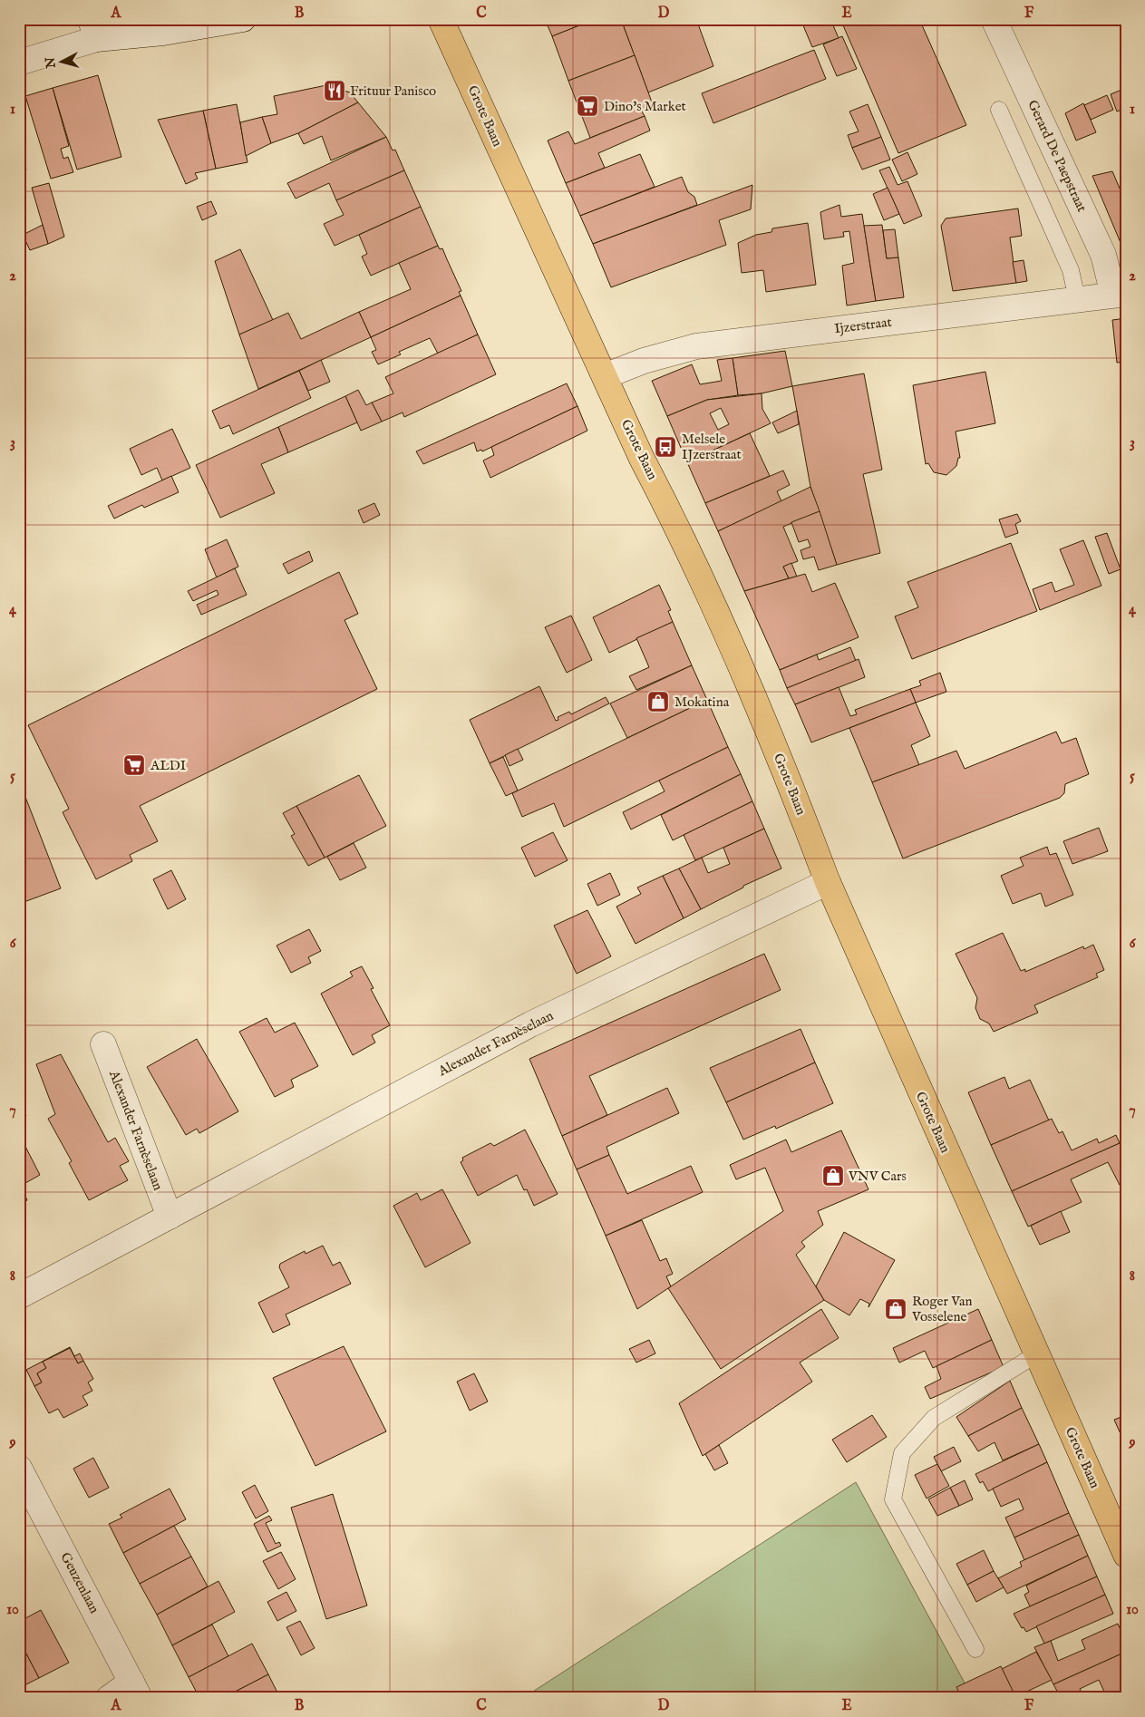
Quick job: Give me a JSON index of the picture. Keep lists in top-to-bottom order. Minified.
{"streets":{"main road":["Grote Baan"],"street":["Gerard De Paepstraat","Ijzerstraat","Alexander Farnèselaan","Geuzenlaan"]},"crossings":[["Grote Baan","Ijzerstraat"],["Grote Baan","Alexander Farnèselaan"],["Gerard De Paepstraat","Ijzerstraat"]],"places":{"restaurant":["Frituur Panisco"],"supermarket":["Dino's Market","ALDI"],"bus stop":["Melsele IJzerstraat"],"shop":["Mokatina","VNV Cars","Roger Van Vosselene"]},"north":"left","grid":{"columns":["A","B","C","D","E","F"],"rows":["1","2","3","4","5","6","7","8","9","10"]}}
